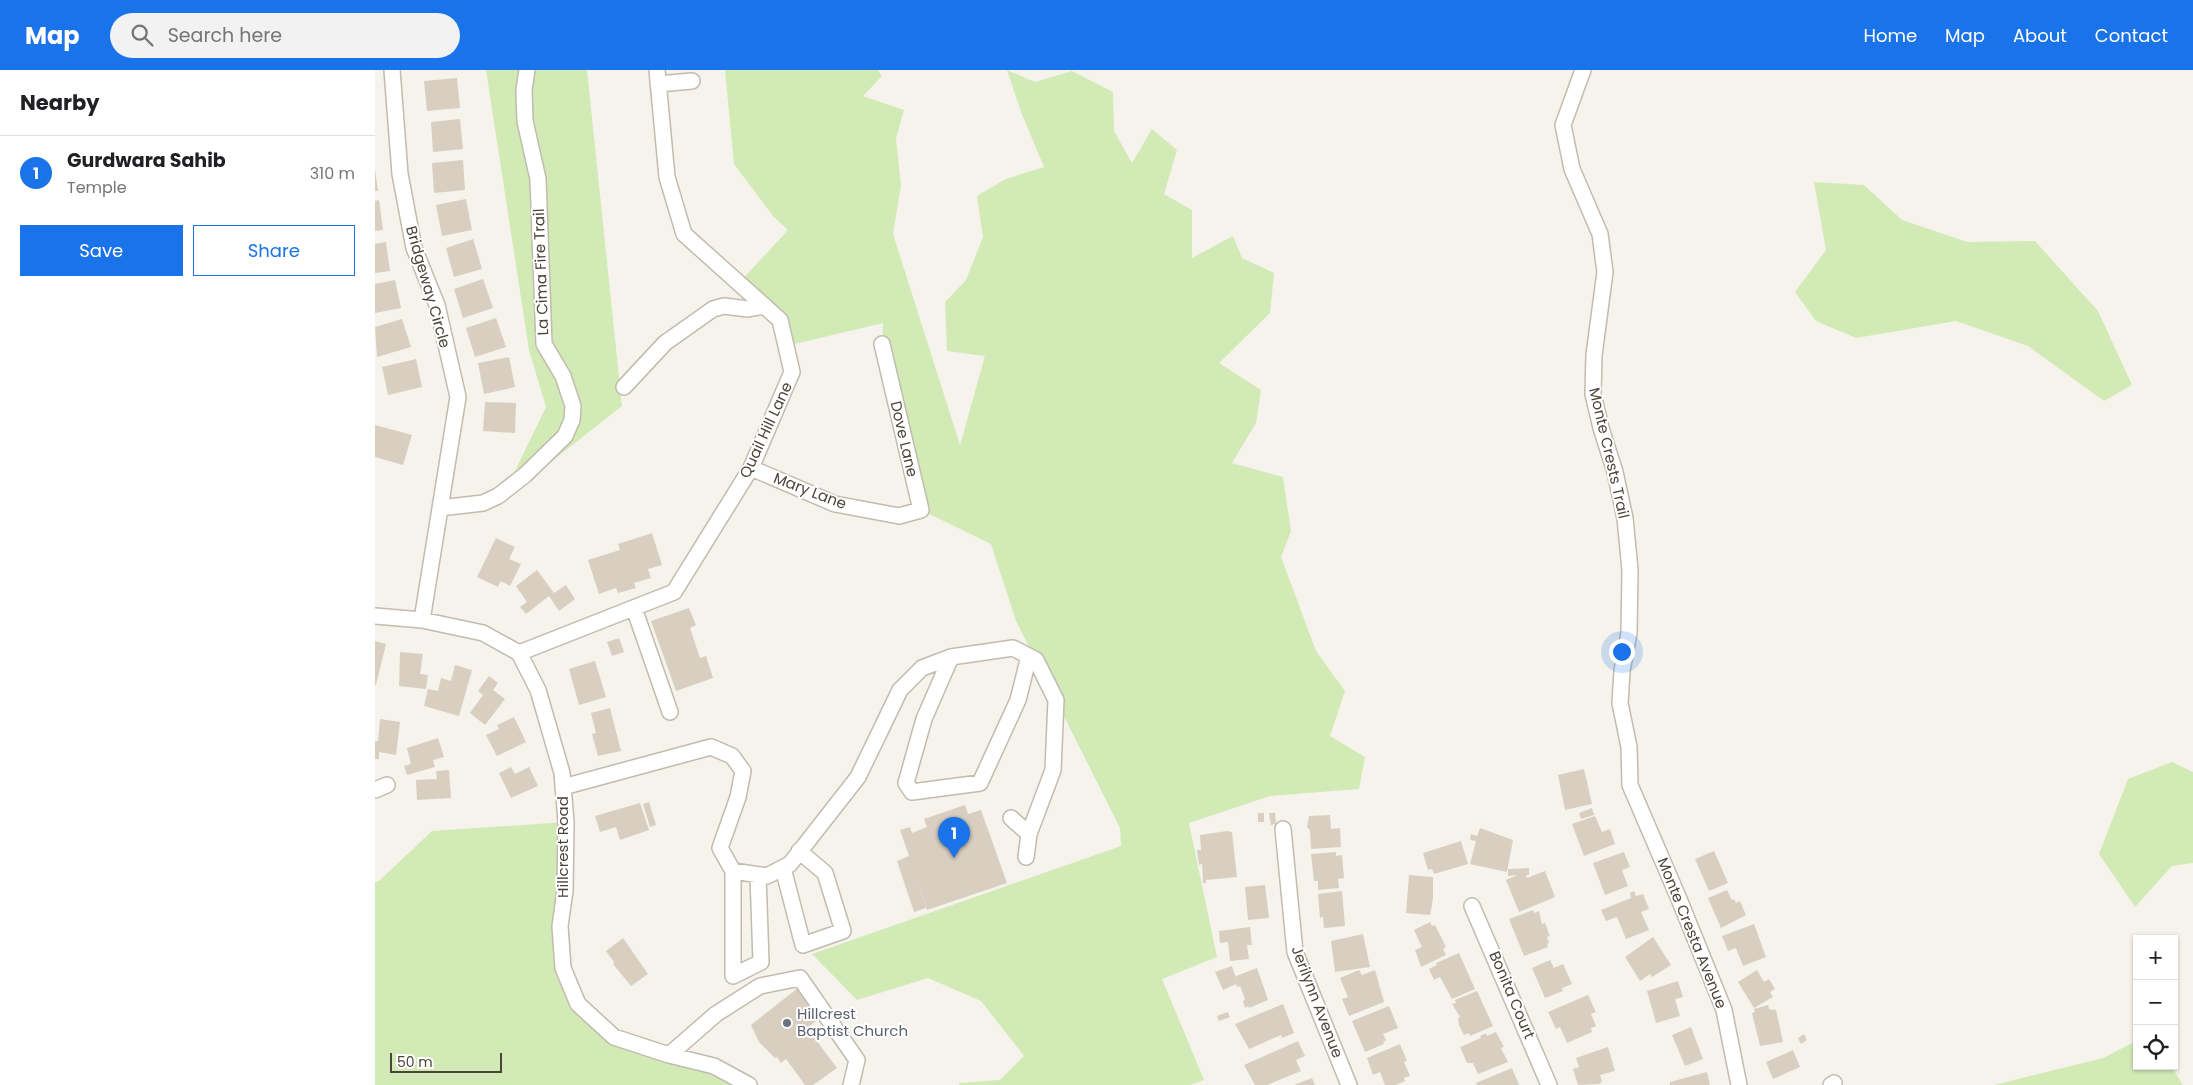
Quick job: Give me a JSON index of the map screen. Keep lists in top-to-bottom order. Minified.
{"streets":{"street":["La Cima Fire Trail","Bridgeway Circle","Quail Hill Lane","Dove Lane","Monte Crests Trail","Mary Lane","Hillcrest Road","Monte Cresta Avenue","Bonita Court","Jerilynn Avenue"]},"crossings":[["La Cima Fire Trail","Bridgeway Circle"],["Quail Hill Lane","Mary Lane"],["Quail Hill Lane","Hillcrest Road"],["Dove Lane","Mary Lane"],["Monte Crests Trail","Monte Cresta Avenue"]],"places":["Hillcrest Baptist Church"],"scale_bar":"50 m","page":{"header":"Map","search":"Search here","nav":["Home","Map","About","Contact"],"heading":"Nearby","list":[{"mark":"1","name":"Gurdwara Sahib","note":"Temple","value":"310 m"}],"buttons":["Save","Share"],"pins":"1","map_buttons":["+","−"],"scale":"50 m"}}
